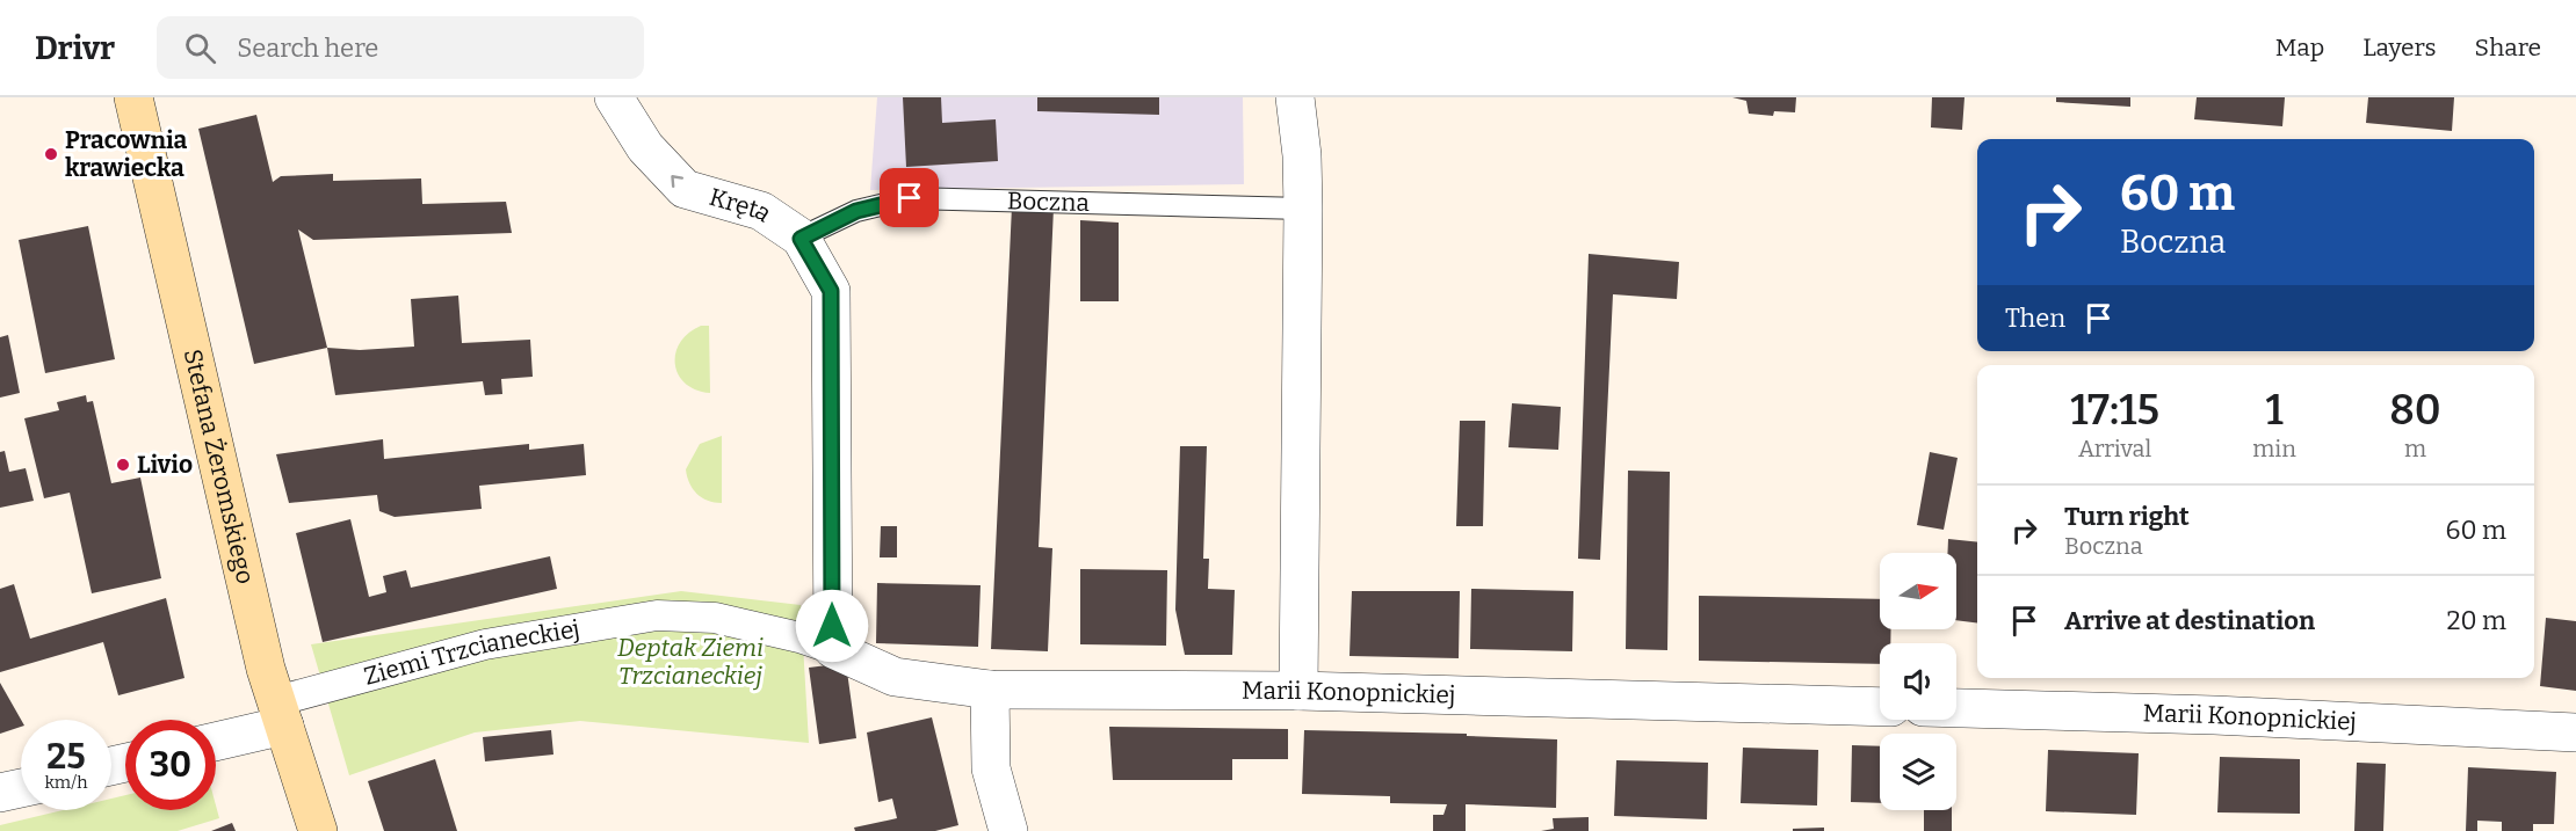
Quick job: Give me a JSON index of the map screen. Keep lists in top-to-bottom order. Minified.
{"streets":{"main road":["Stefana Żeromskiego"],"street":["Kręta","Ziemi Trzcianeckiej","Marii Konopnickiej"],"lane":["Boczna"]},"crossings":[["Boczna","Kręta"],["Kręta","Ziemi Trzcianeckiej"],["Kręta","Marii Konopnickiej"],["Stefana Żeromskiego","Ziemi Trzcianeckiej"],["Ziemi Trzcianeckiej","Marii Konopnickiej"]],"one_way":["Kręta"],"parks":["Deptak Ziemi Trzcianeckiej"],"places":["Pracownia krawiecka","Livio"],"north":"right","page":{"header":"Drivr","search":"Search here","nav":["Map","Layers","Share"],"turn":["60 m","Boczna"],"then":"Then","eta":["17:15","Arrival","1","min","80","m"],"list":[{"name":"Turn right","note":"Boczna","value":"60 m"},{"name":"Arrive at destination","value":"20 m"}],"speed":"25 km/h","limit":"30"}}
